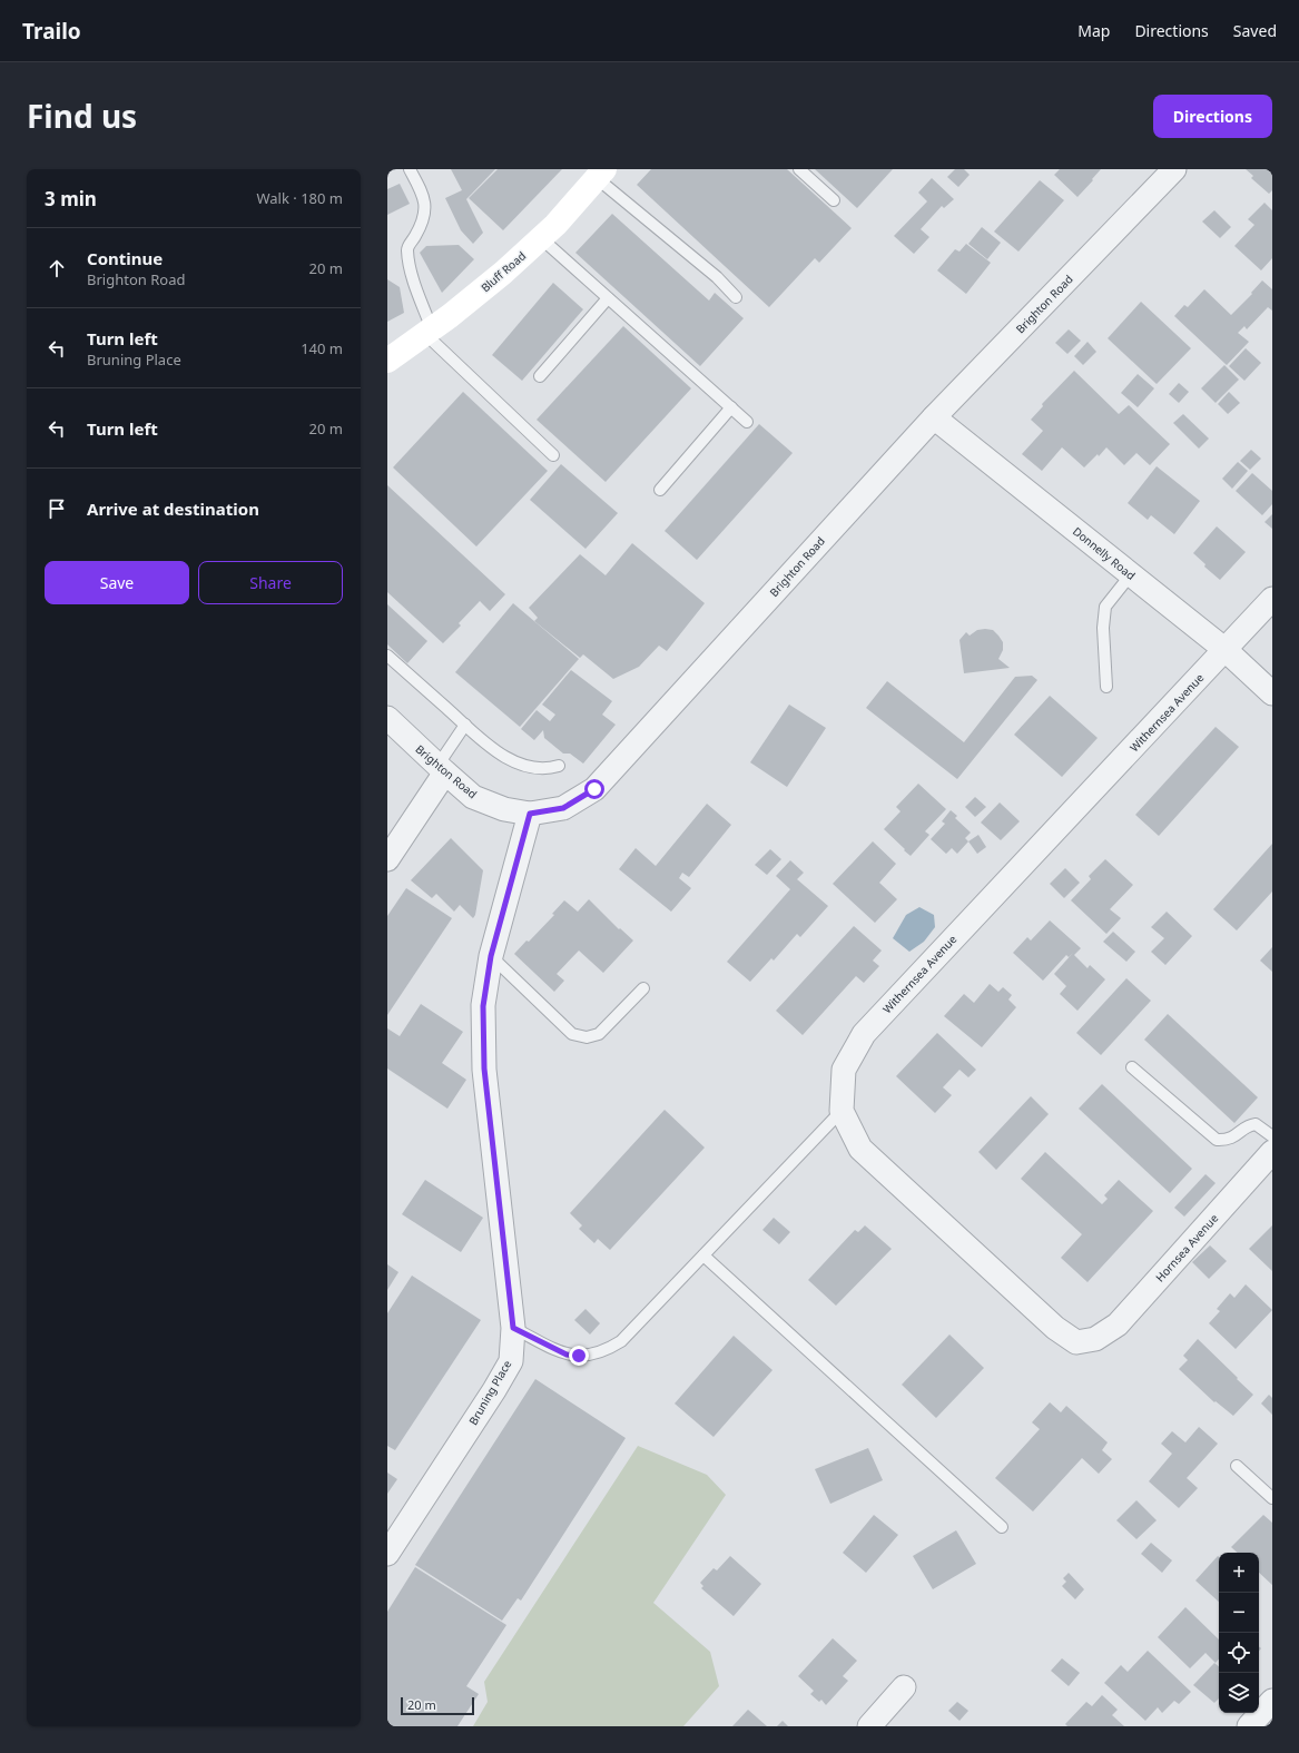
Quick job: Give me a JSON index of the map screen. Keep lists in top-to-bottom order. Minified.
{"streets":{"main road":["Bluff Road"],"street":["Brighton Road","Donnelly Road","Withernsea Avenue","Hornsea Avenue","Bruning Place"]},"crossings":[["Brighton Road","Donnelly Road"],["Brighton Road","Bruning Place"],["Donnelly Road","Withernsea Avenue"],["Withernsea Avenue","Hornsea Avenue"]],"scale_bar":"20 m","page":{"header":"Trailo","nav":["Map","Directions","Saved"],"title":"Find us","buttons":["Directions",["Save","Share"]],"heading":["3 min","Walk · 180 m"],"list":[["Continue","Brighton Road","20 m"],["Turn left","Bruning Place","140 m"],["Turn left","20 m"],"Arrive at destination"],"map_buttons":["+","−"],"scale":"20 m"}}
